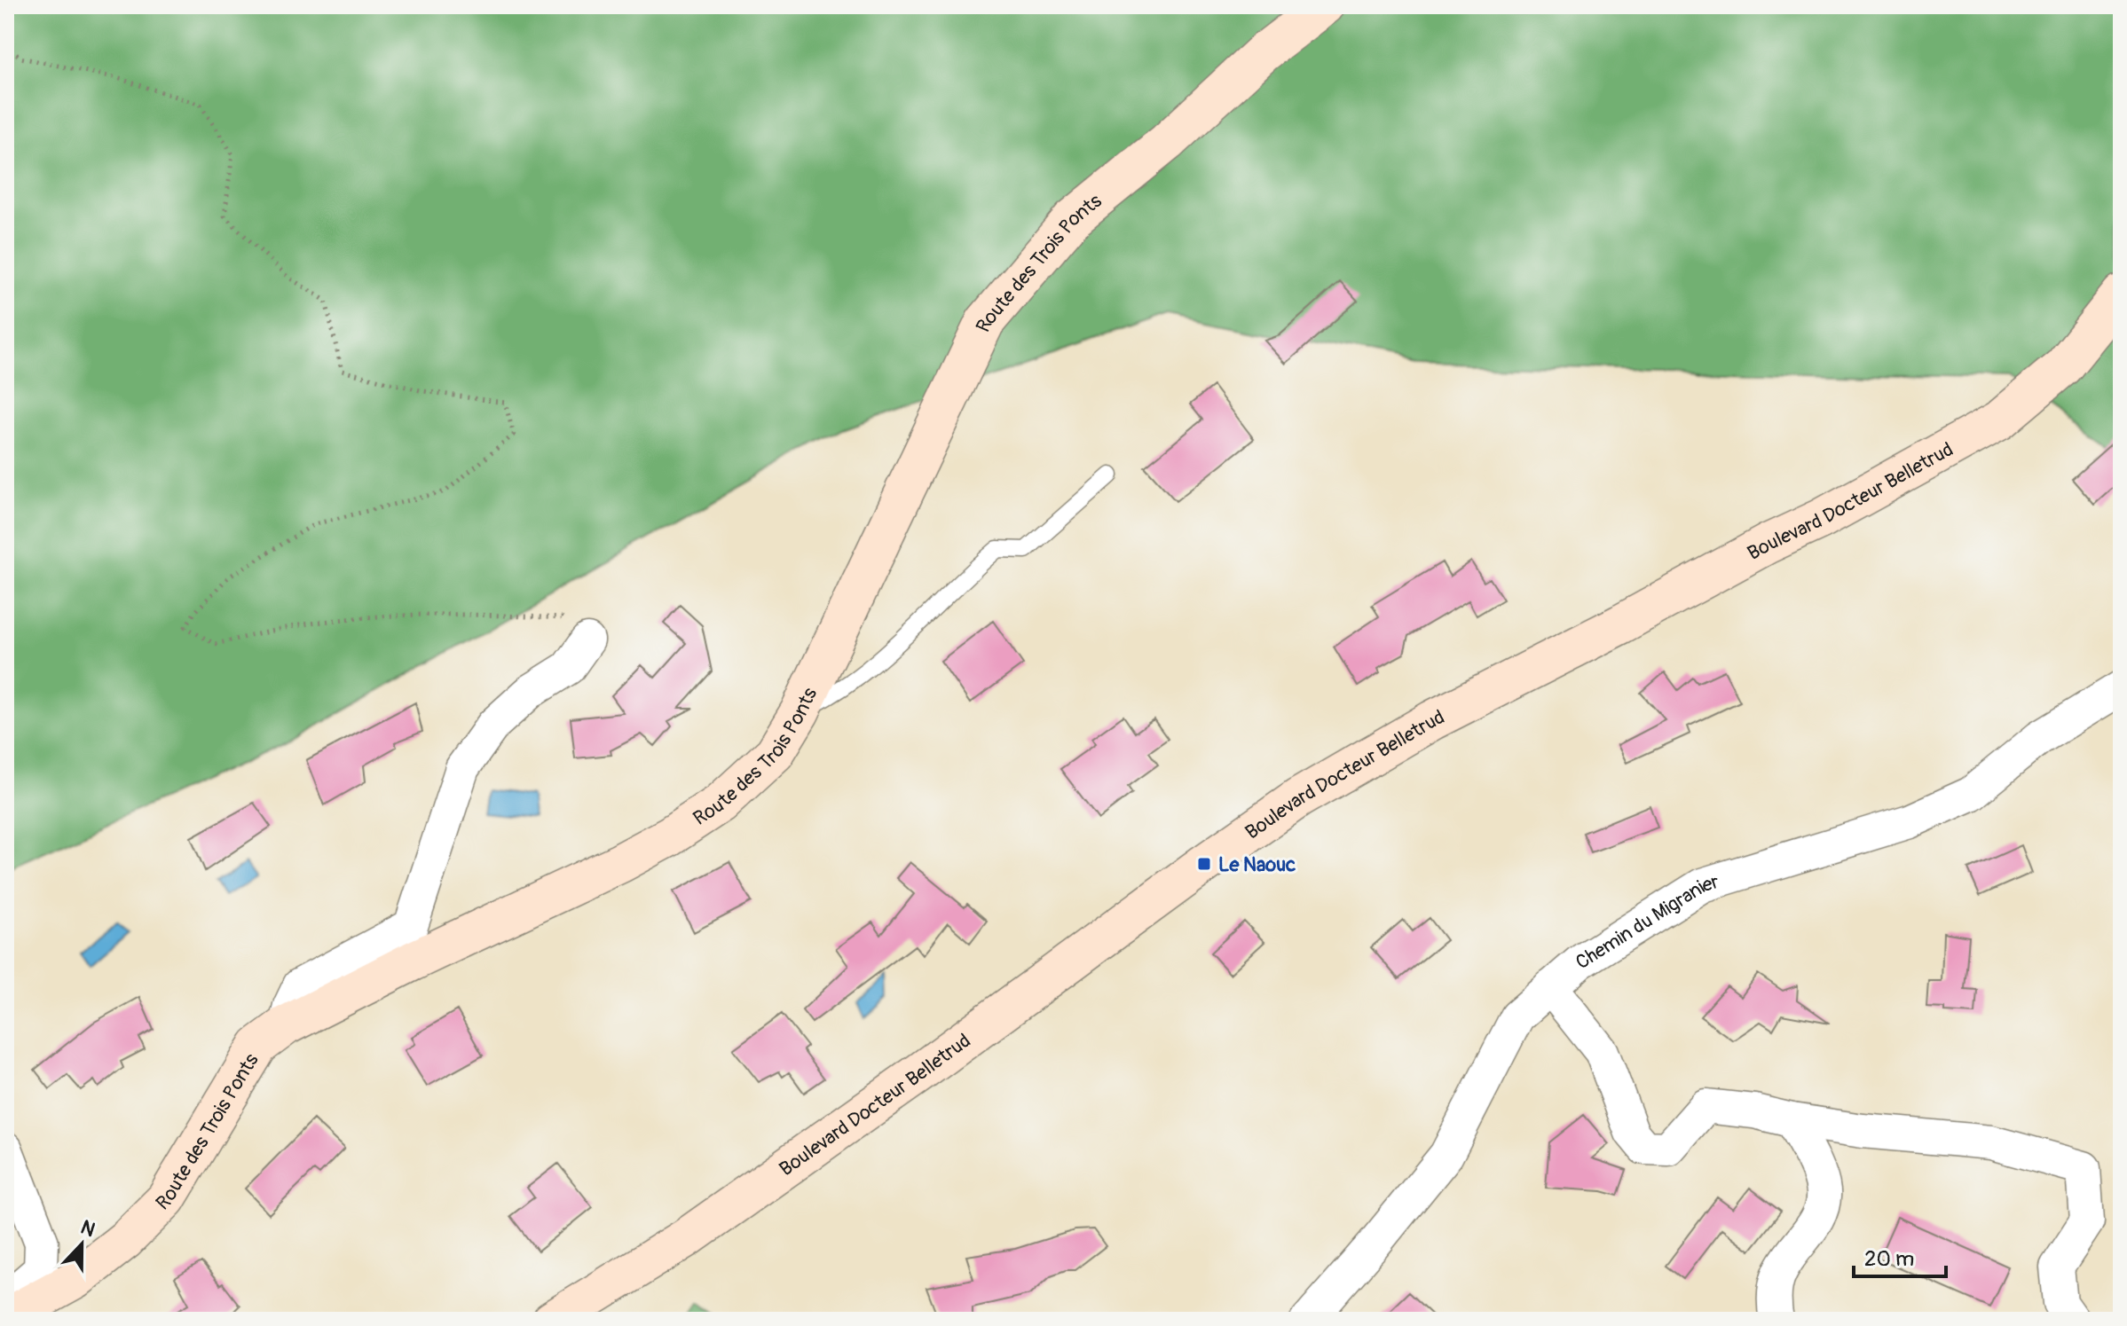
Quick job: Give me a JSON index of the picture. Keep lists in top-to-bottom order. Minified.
{"streets":{"street":["Route des Trois Ponts","Boulevard Docteur Belletrud","Chemin du Migranier"]},"places":{"transit":["Le Naouc"]},"scale_bar":"20 m","north":"top"}
